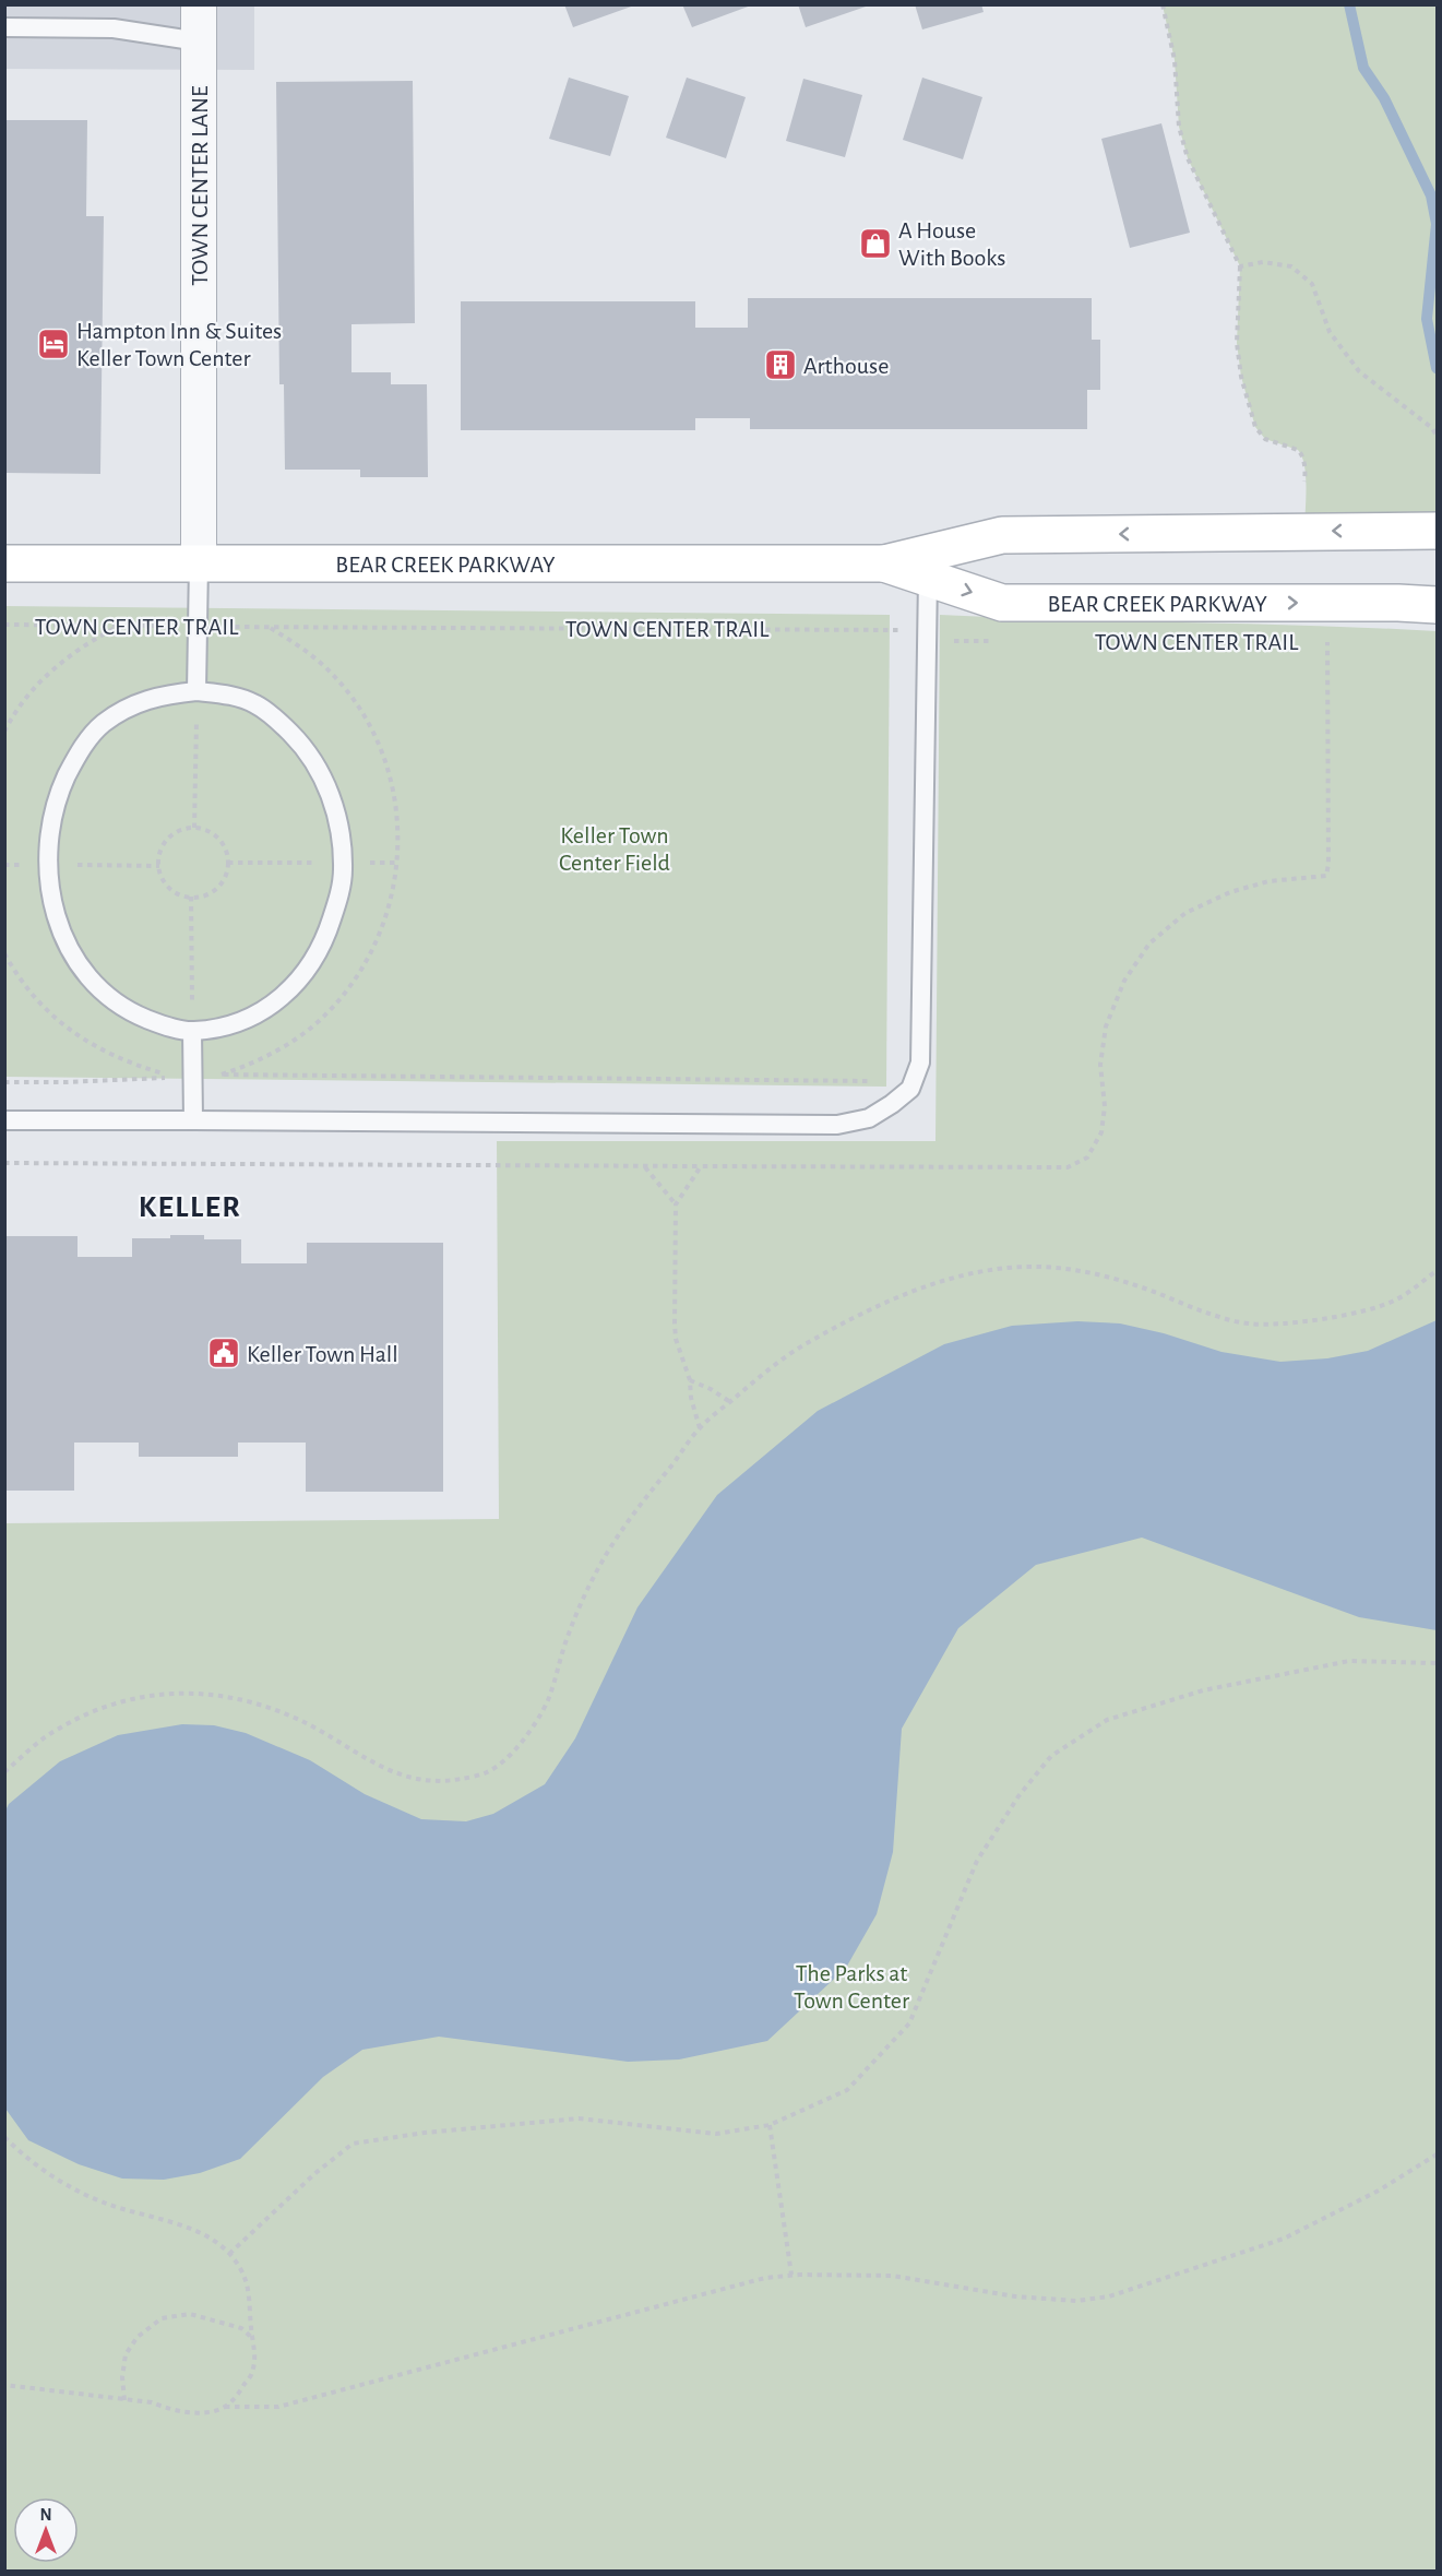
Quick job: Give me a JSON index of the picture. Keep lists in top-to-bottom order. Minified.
{"streets":{"main road":["BEAR CREEK PARKWAY"],"street":["TOWN CENTER LANE"],"path":["TOWN CENTER TRAIL"]},"crossings":[["TOWN CENTER LANE","BEAR CREEK PARKWAY"]],"districts":["KELLER"],"parks":["Keller Town Center Field","The Parks at Town Center"],"places":{"shop":["A House With Books"],"hotel":["Hampton Inn & Suites Keller Town Center"],"building":["Arthouse"],"public building":["Keller Town Hall"]},"north":"top"}
